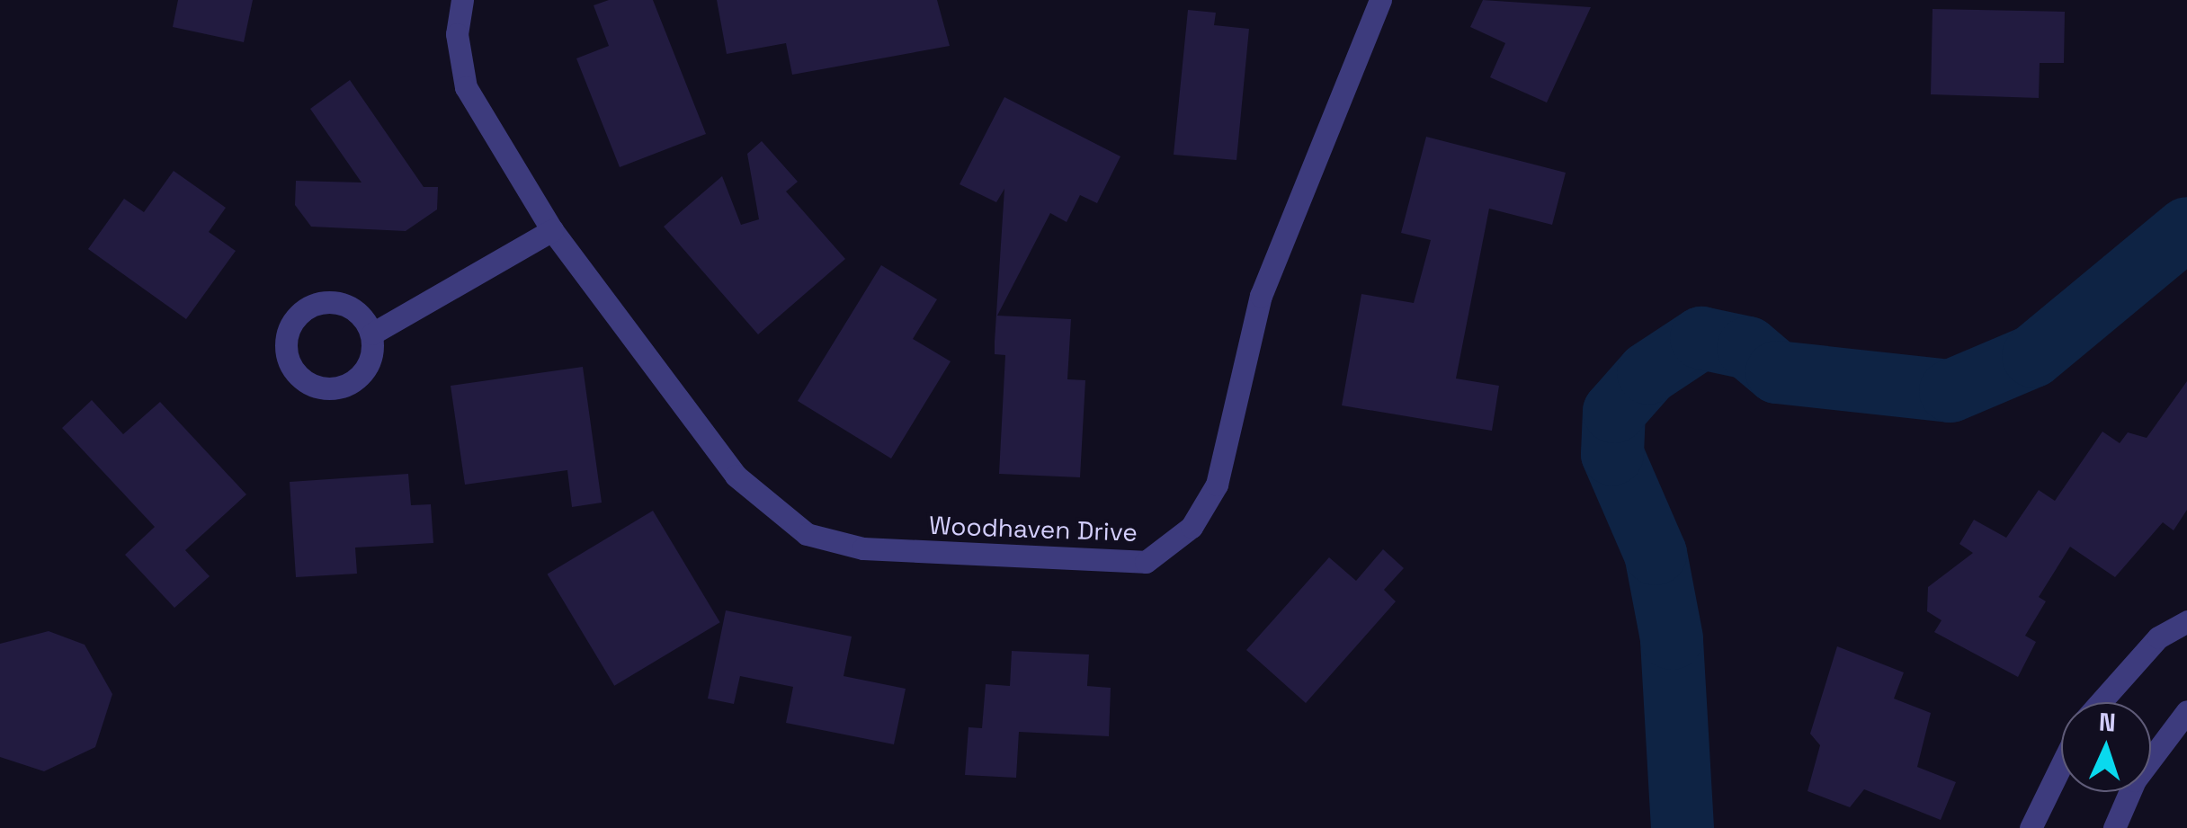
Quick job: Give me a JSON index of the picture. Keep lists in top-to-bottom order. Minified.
{"streets":{"street":["Woodhaven Drive"]},"north":"top"}
